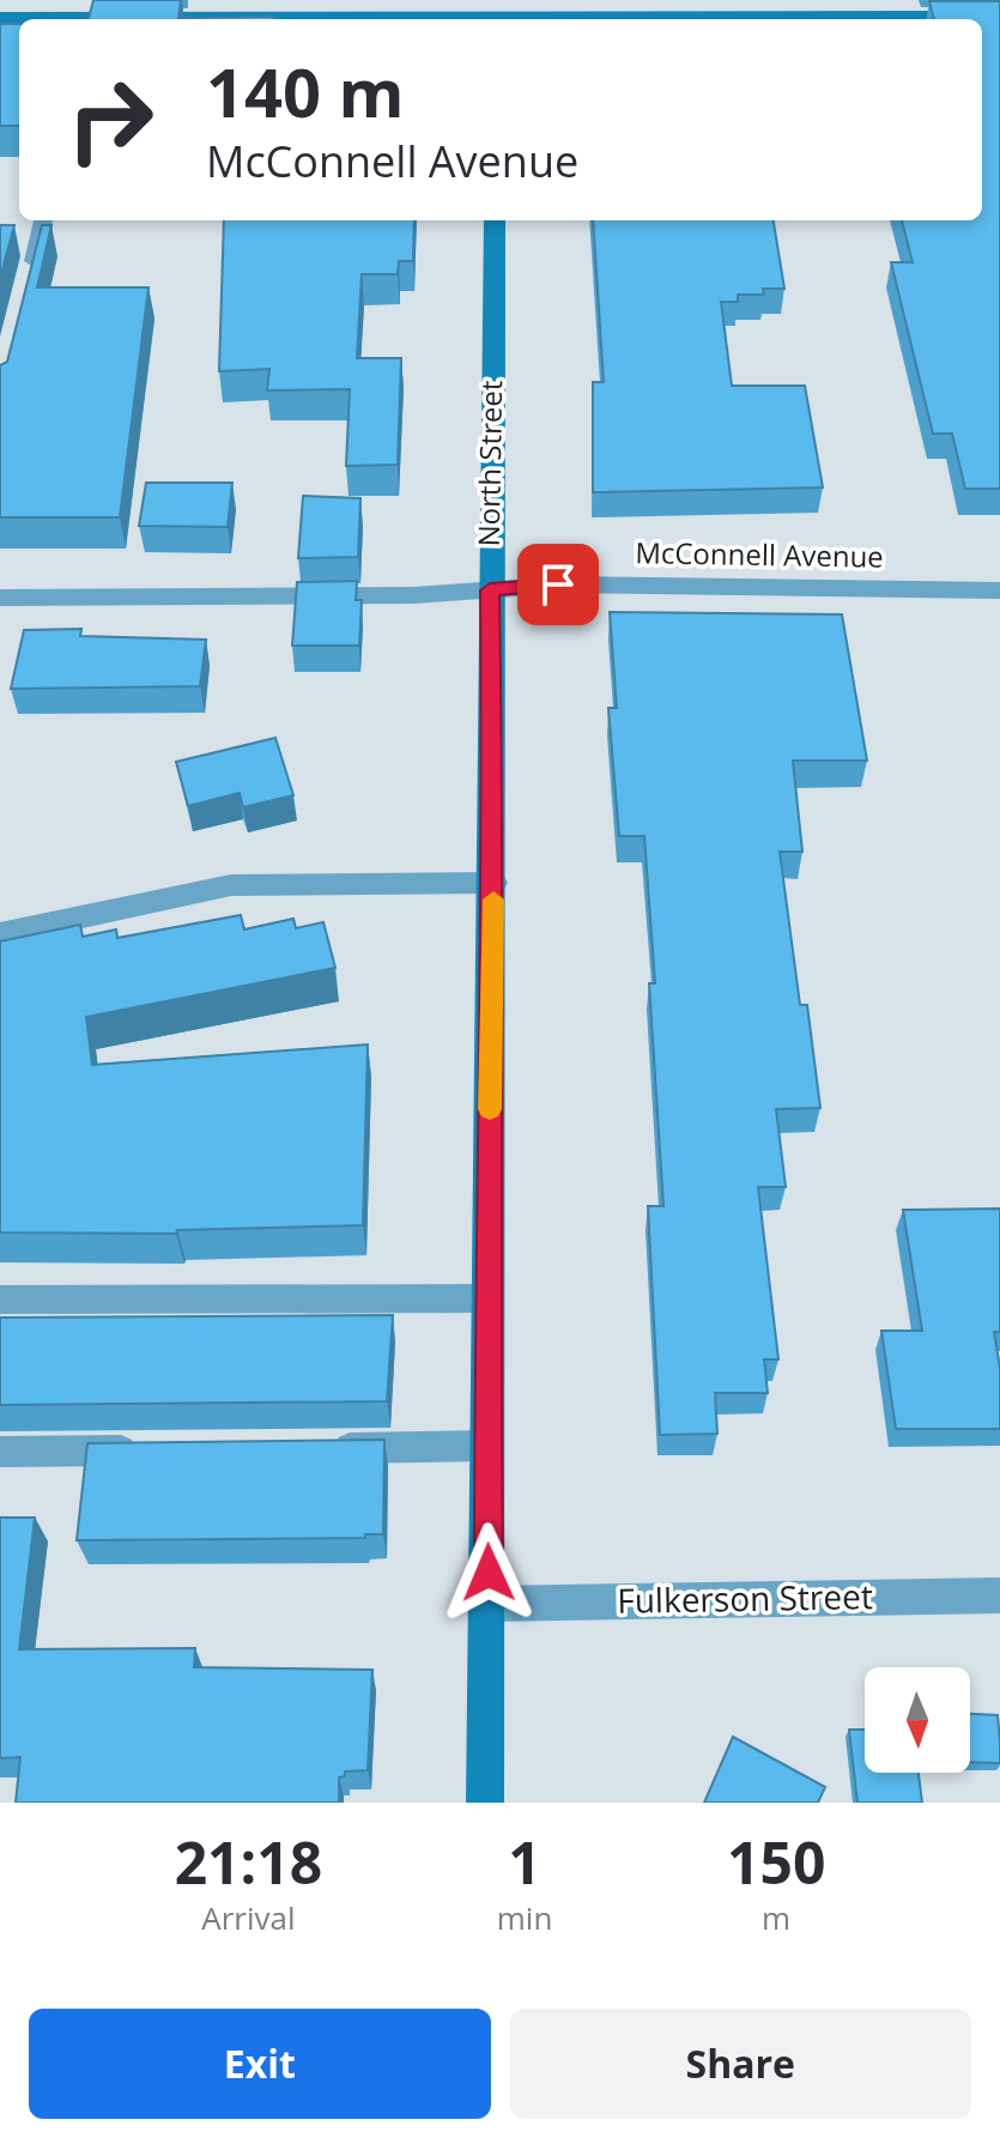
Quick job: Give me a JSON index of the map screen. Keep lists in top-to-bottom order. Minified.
{"streets":{"main road":["North Street"],"street":["McConnell Avenue","Fulkerson Street"]},"crossings":[["North Street","McConnell Avenue"],["North Street","Fulkerson Street"]],"north":"bottom","page":{"turn":["140 m","McConnell Avenue"],"eta":["21:18","Arrival","1","min","150","m"],"buttons":["Exit","Share"]}}
